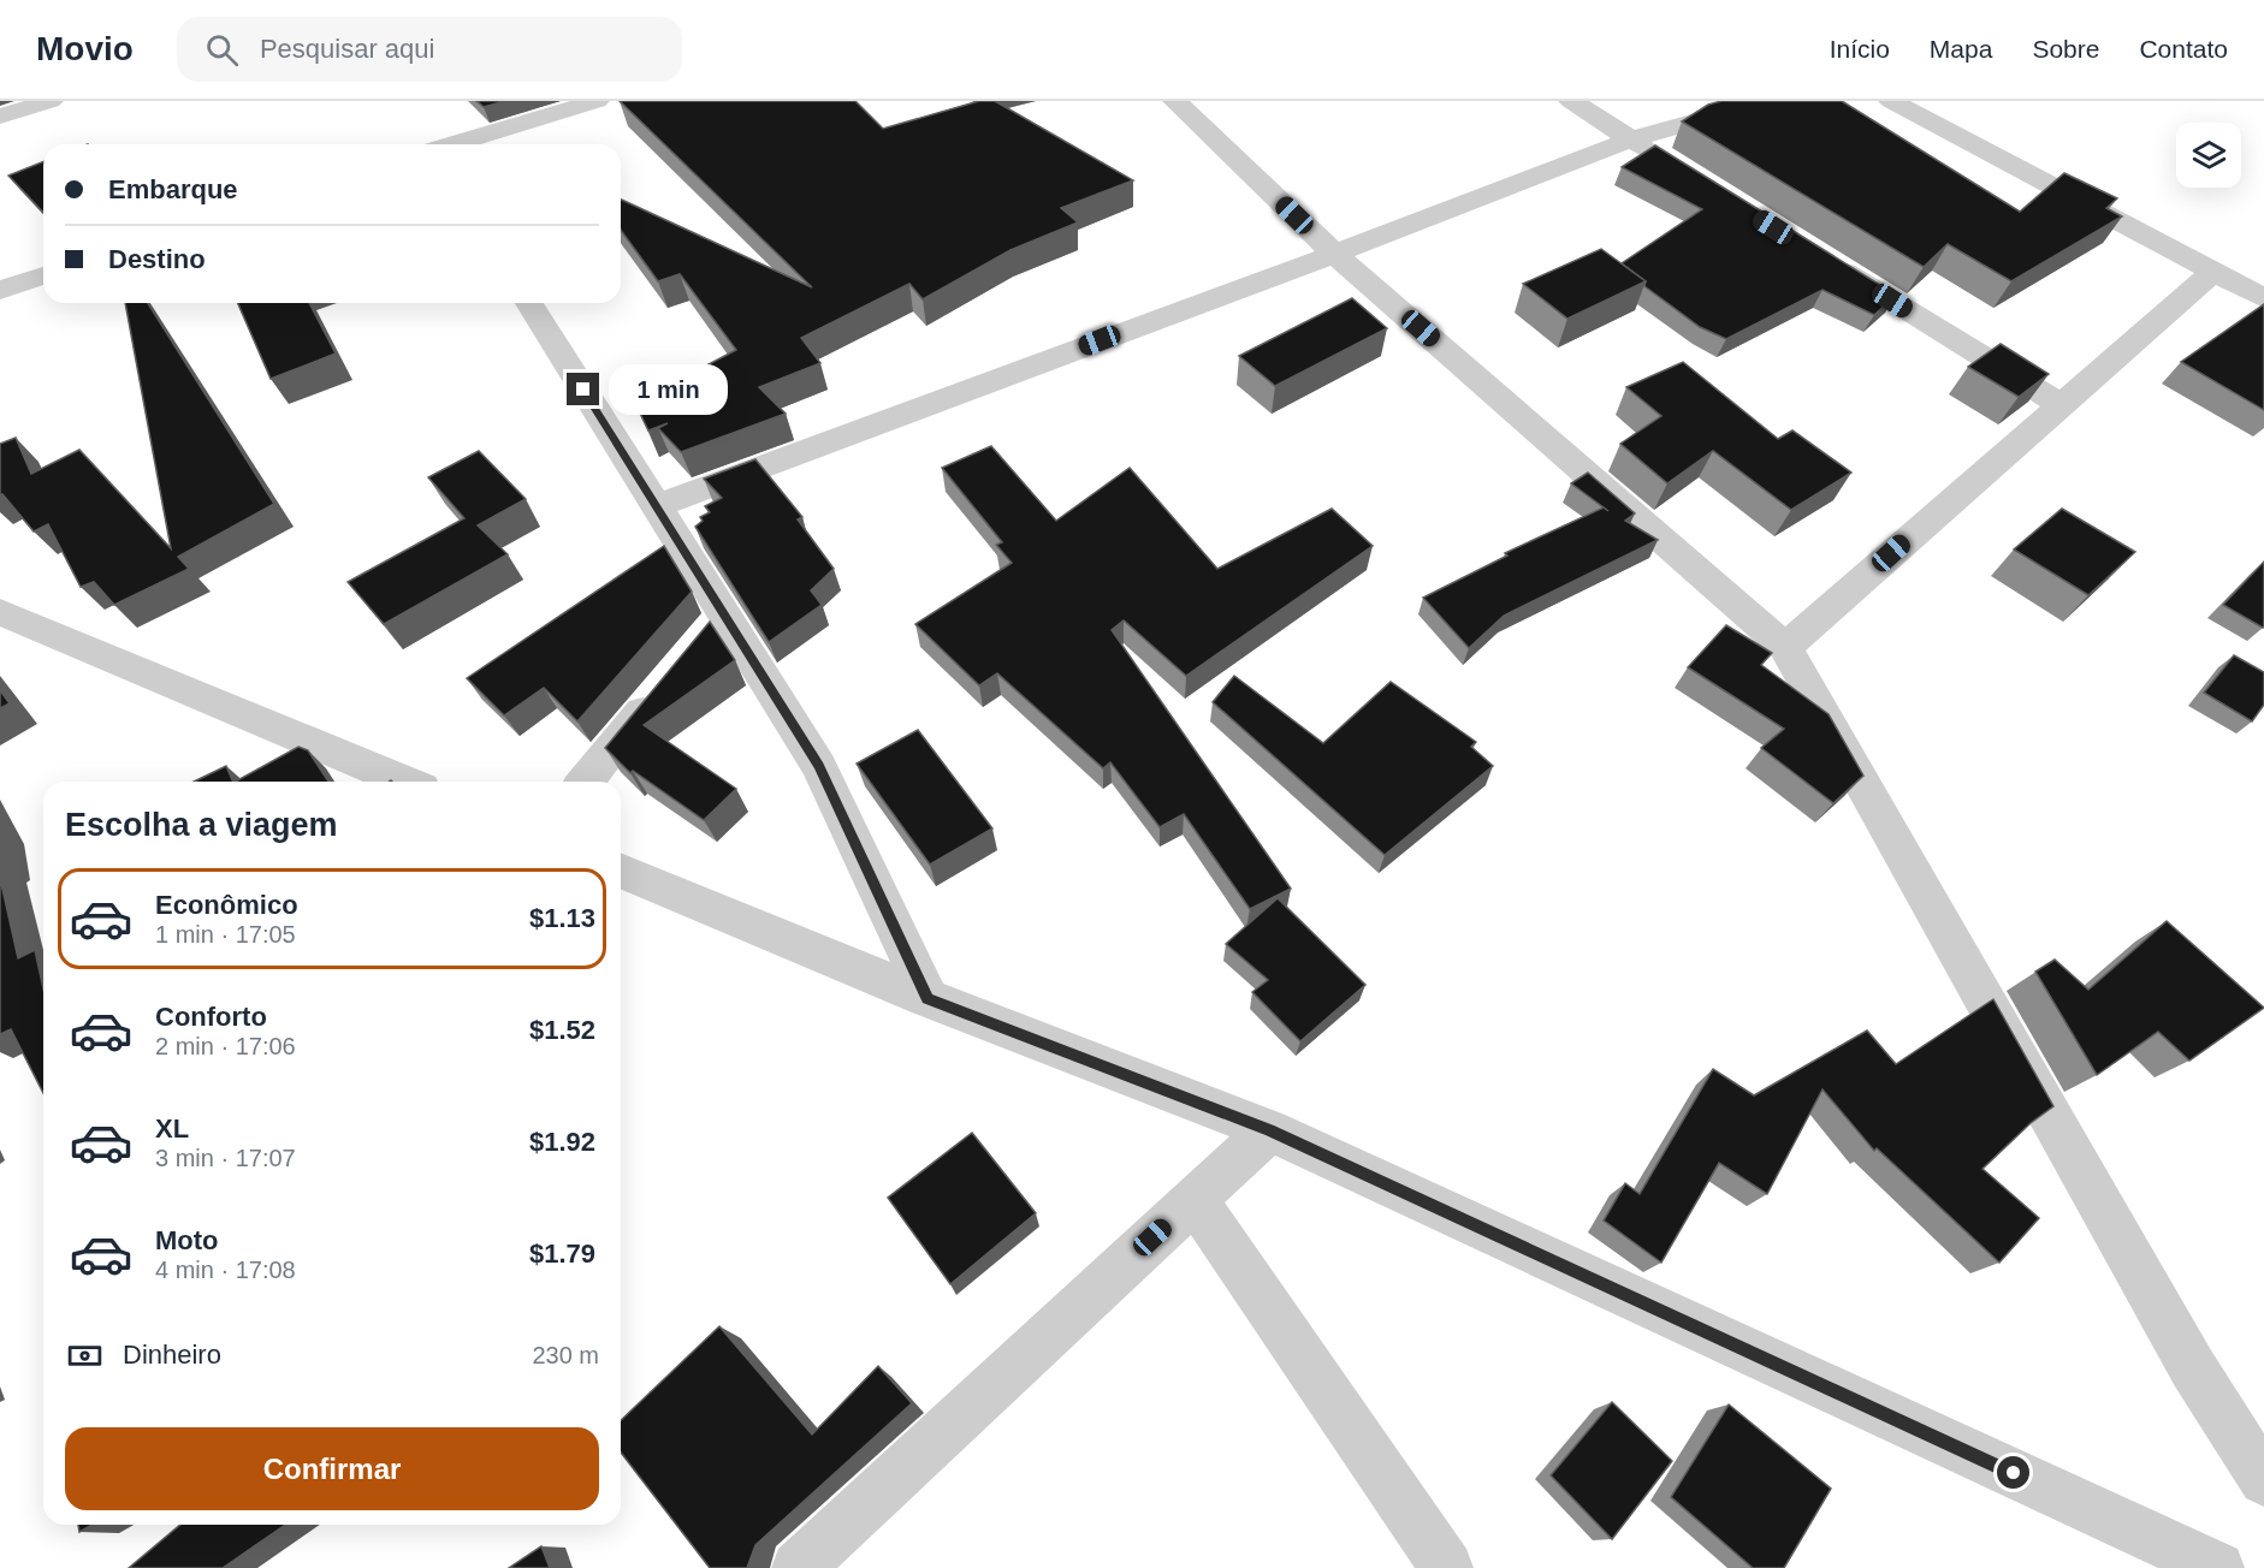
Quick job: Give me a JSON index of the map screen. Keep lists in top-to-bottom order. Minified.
{"page":{"header":"Movio","search":"Pesquisar aqui","nav":["Início","Mapa","Sobre","Contato"],"banner":["Embarque","Destino"],"bubble":"1 min","heading":"Escolha a viagem","list":[{"name":"Econômico","note":"1 min · 17:05","value":"$1.13"},{"name":"Conforto","note":"2 min · 17:06","value":"$1.52"},{"name":"XL","note":"3 min · 17:07","value":"$1.92"},{"name":"Moto","note":"4 min · 17:08","value":"$1.79"}],"pay":["Dinheiro","230 m"],"buttons":"Confirmar"}}
